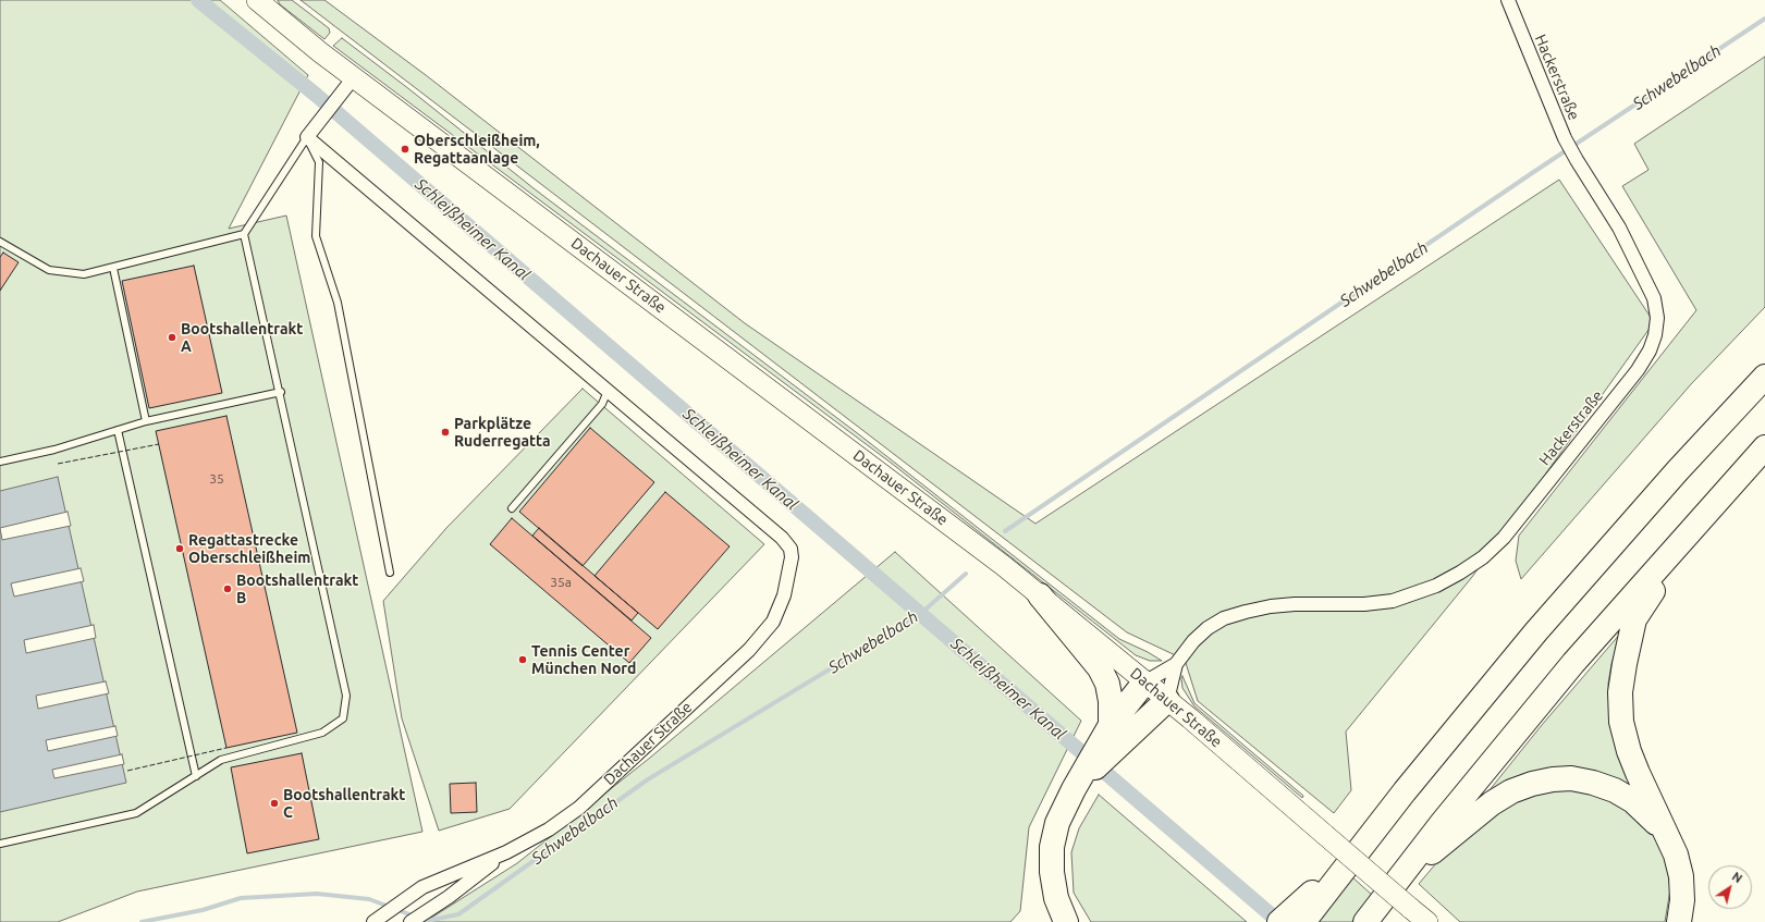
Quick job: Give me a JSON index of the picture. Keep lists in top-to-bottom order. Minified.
{"streets":{"main road":["Dachauer Straße"],"street":["Hackerstraße"]},"crossings":[["Hackerstraße","Dachauer Straße"]],"water":["Schwebelbach","Schleißheimer Kanal"],"places":["Oberschleißheim, Regattaanlage","Bootshallentrakt A","Parkplätze Ruderregatta","Regattastrecke Oberschleißheim","Bootshallentrakt B","Tennis Center München Nord","Bootshallentrakt C"],"house_numbers":["35","35a"],"north":"top right"}
